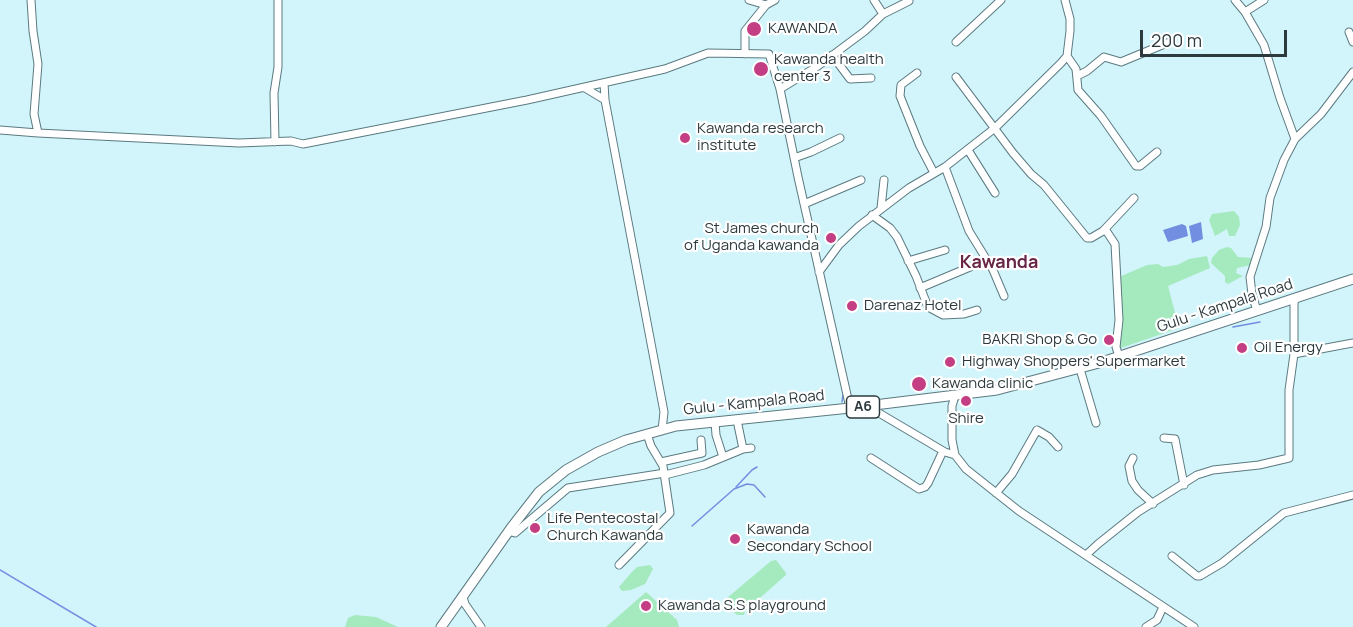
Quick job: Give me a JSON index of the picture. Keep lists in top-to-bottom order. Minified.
{"streets":{"main road":["Gulu - Kampala Road","A6"]},"districts":["Kawanda"],"places":["KAWANDA","Kawanda health center 3","Kawanda research institute","St James church of Uganda kawanda","Darenaz Hotel","BAKRI Shop & Go","Oil Energy","Highway Shoppers' Supermarket","Kawanda clinic","Shire","Life Pentecostal Church Kawanda","Kawanda Secondary School","Kawanda S.S playground"],"scale_bar":"200 m"}
